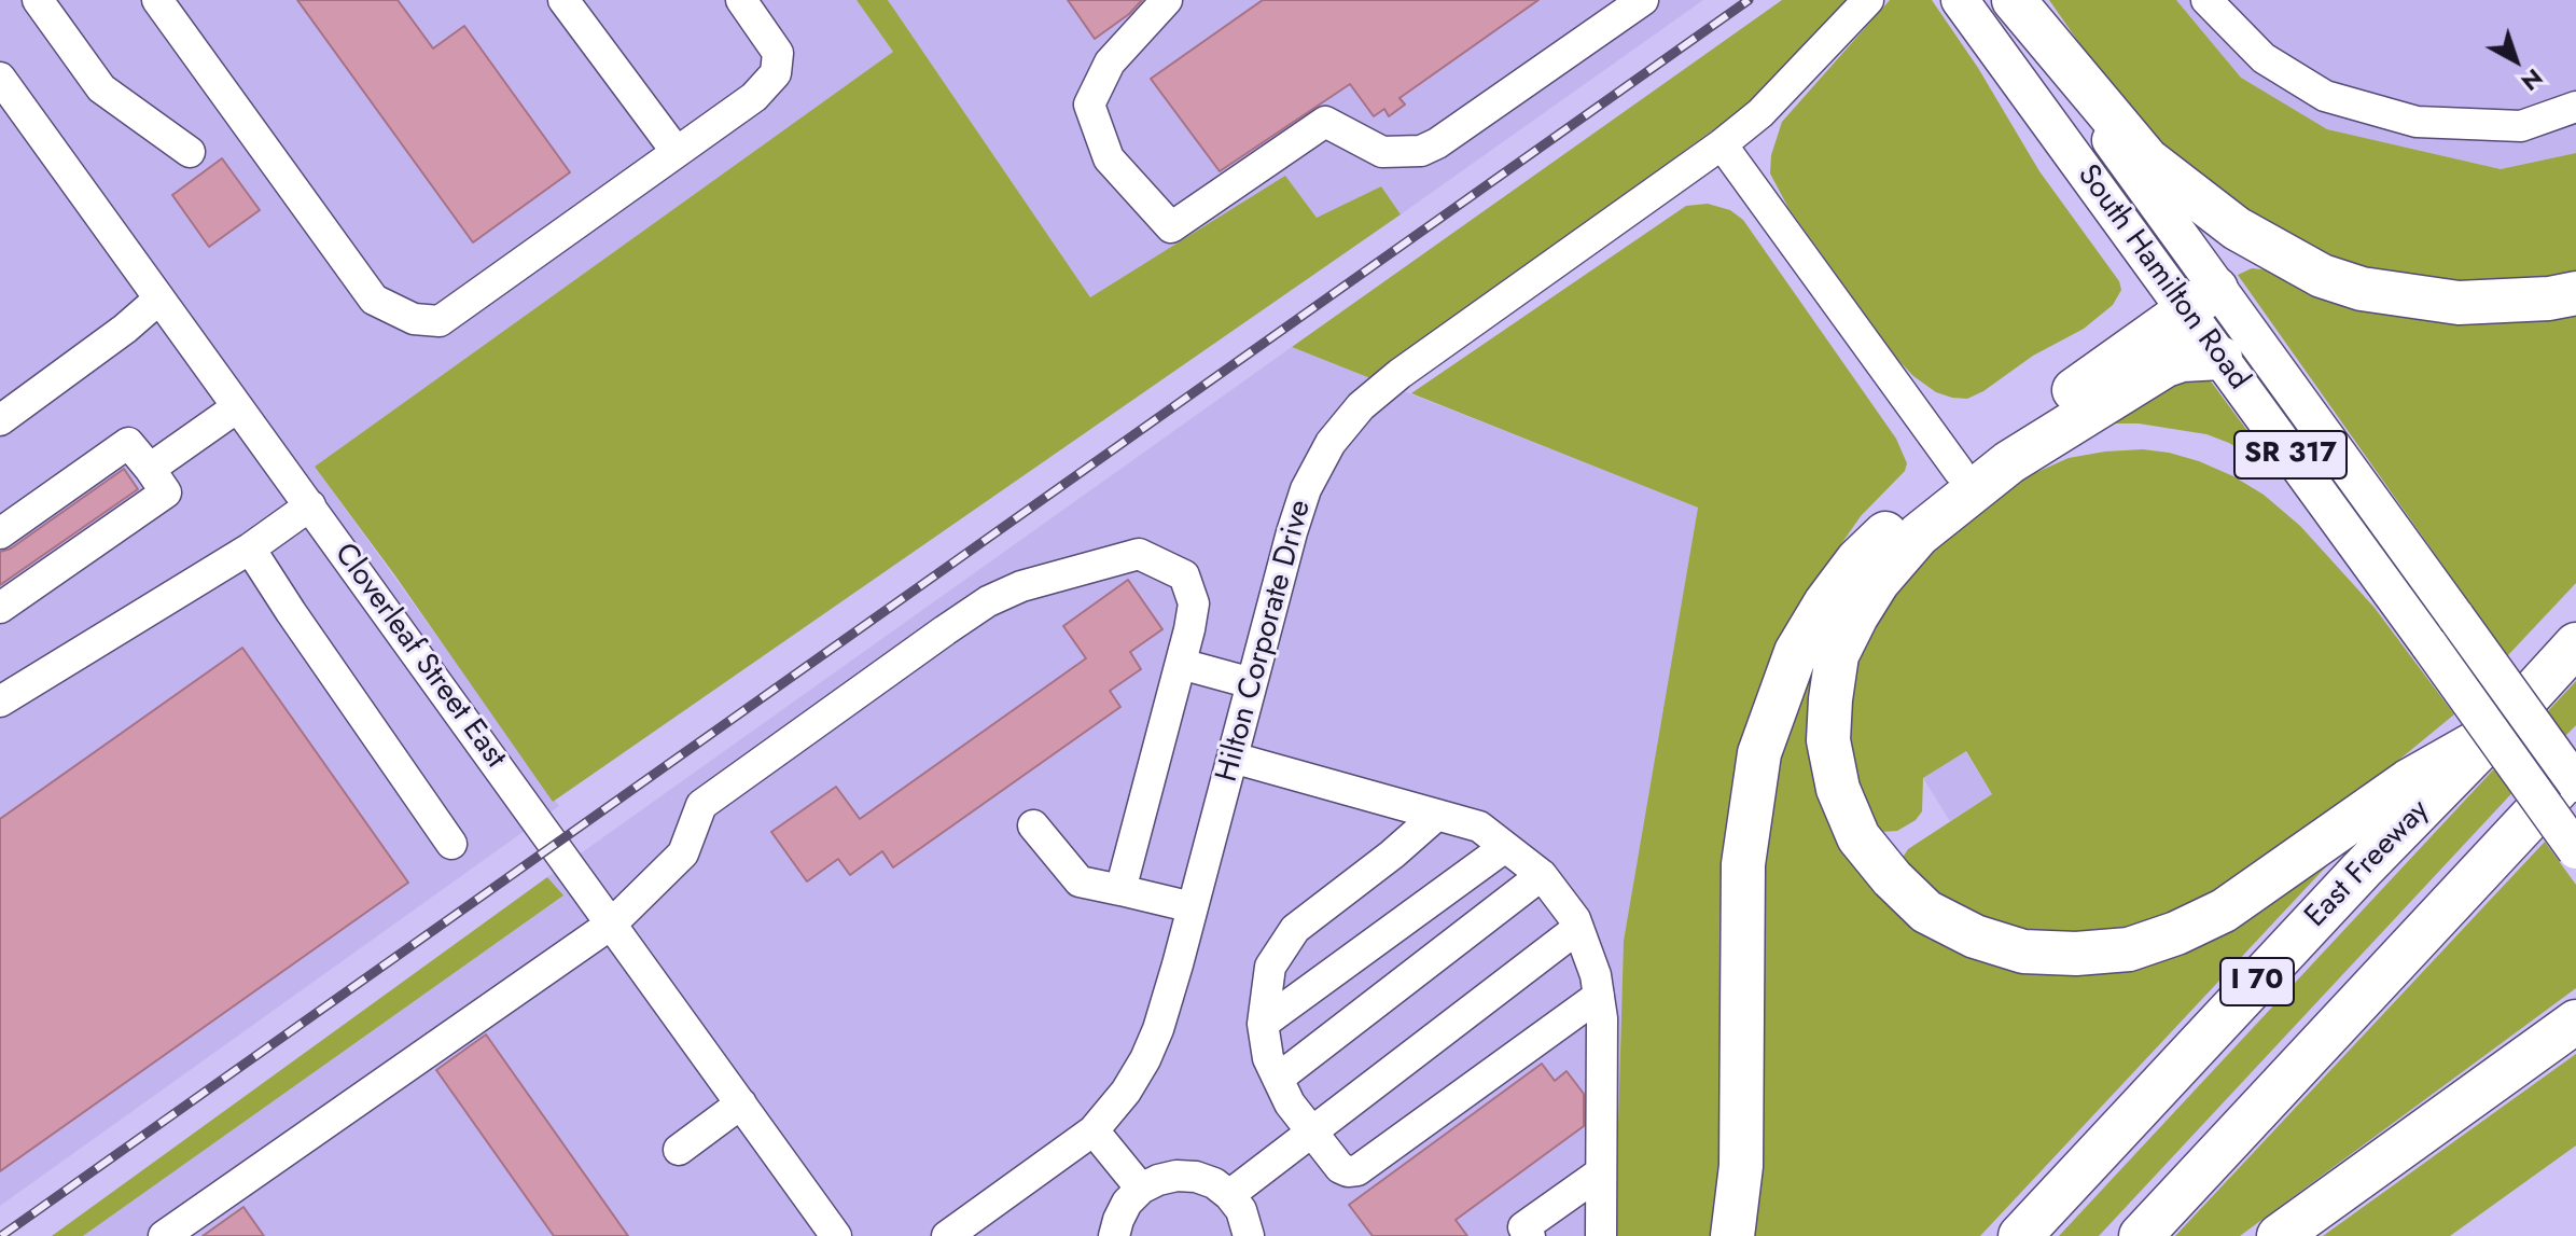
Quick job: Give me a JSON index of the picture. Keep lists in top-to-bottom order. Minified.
{"streets":{"highway":["East Freeway","I 70"],"main road":["South Hamilton Road","SR 317"],"street":["Hilton Corporate Drive","Cloverleaf Street East"]},"north":"bottom right"}
